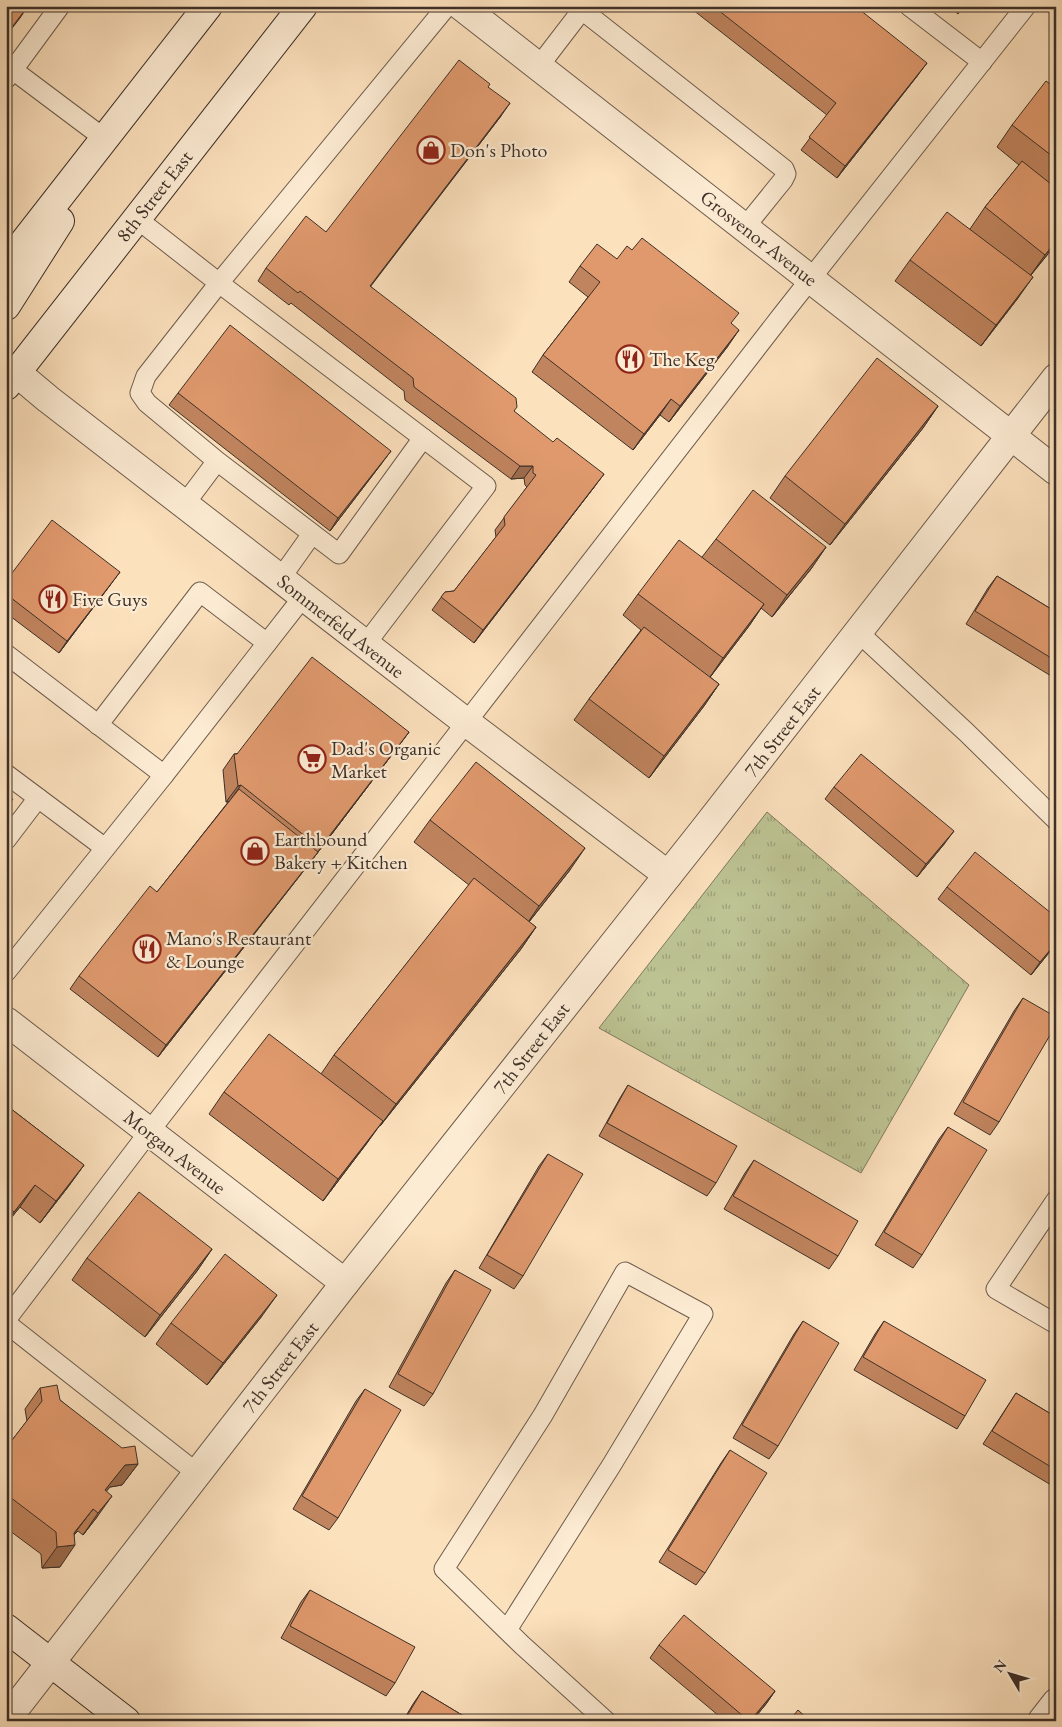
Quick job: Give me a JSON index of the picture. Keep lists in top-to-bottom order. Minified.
{"streets":{"street":["8th Street East","Grosvenor Avenue","Sommerfeld Avenue","7th Street East","Morgan Avenue"]},"crossings":[["8th Street East","Sommerfeld Avenue"],["Grosvenor Avenue","7th Street East"],["Sommerfeld Avenue","7th Street East"],["7th Street East","Morgan Avenue"]],"places":{"shop":["Don's Photo","Earthbound Bakery + Kitchen"],"restaurant":["The Keg","Five Guys","Mano's Restaurant & Lounge"],"supermarket":["Dad's Organic Market"]},"north":"top left"}
